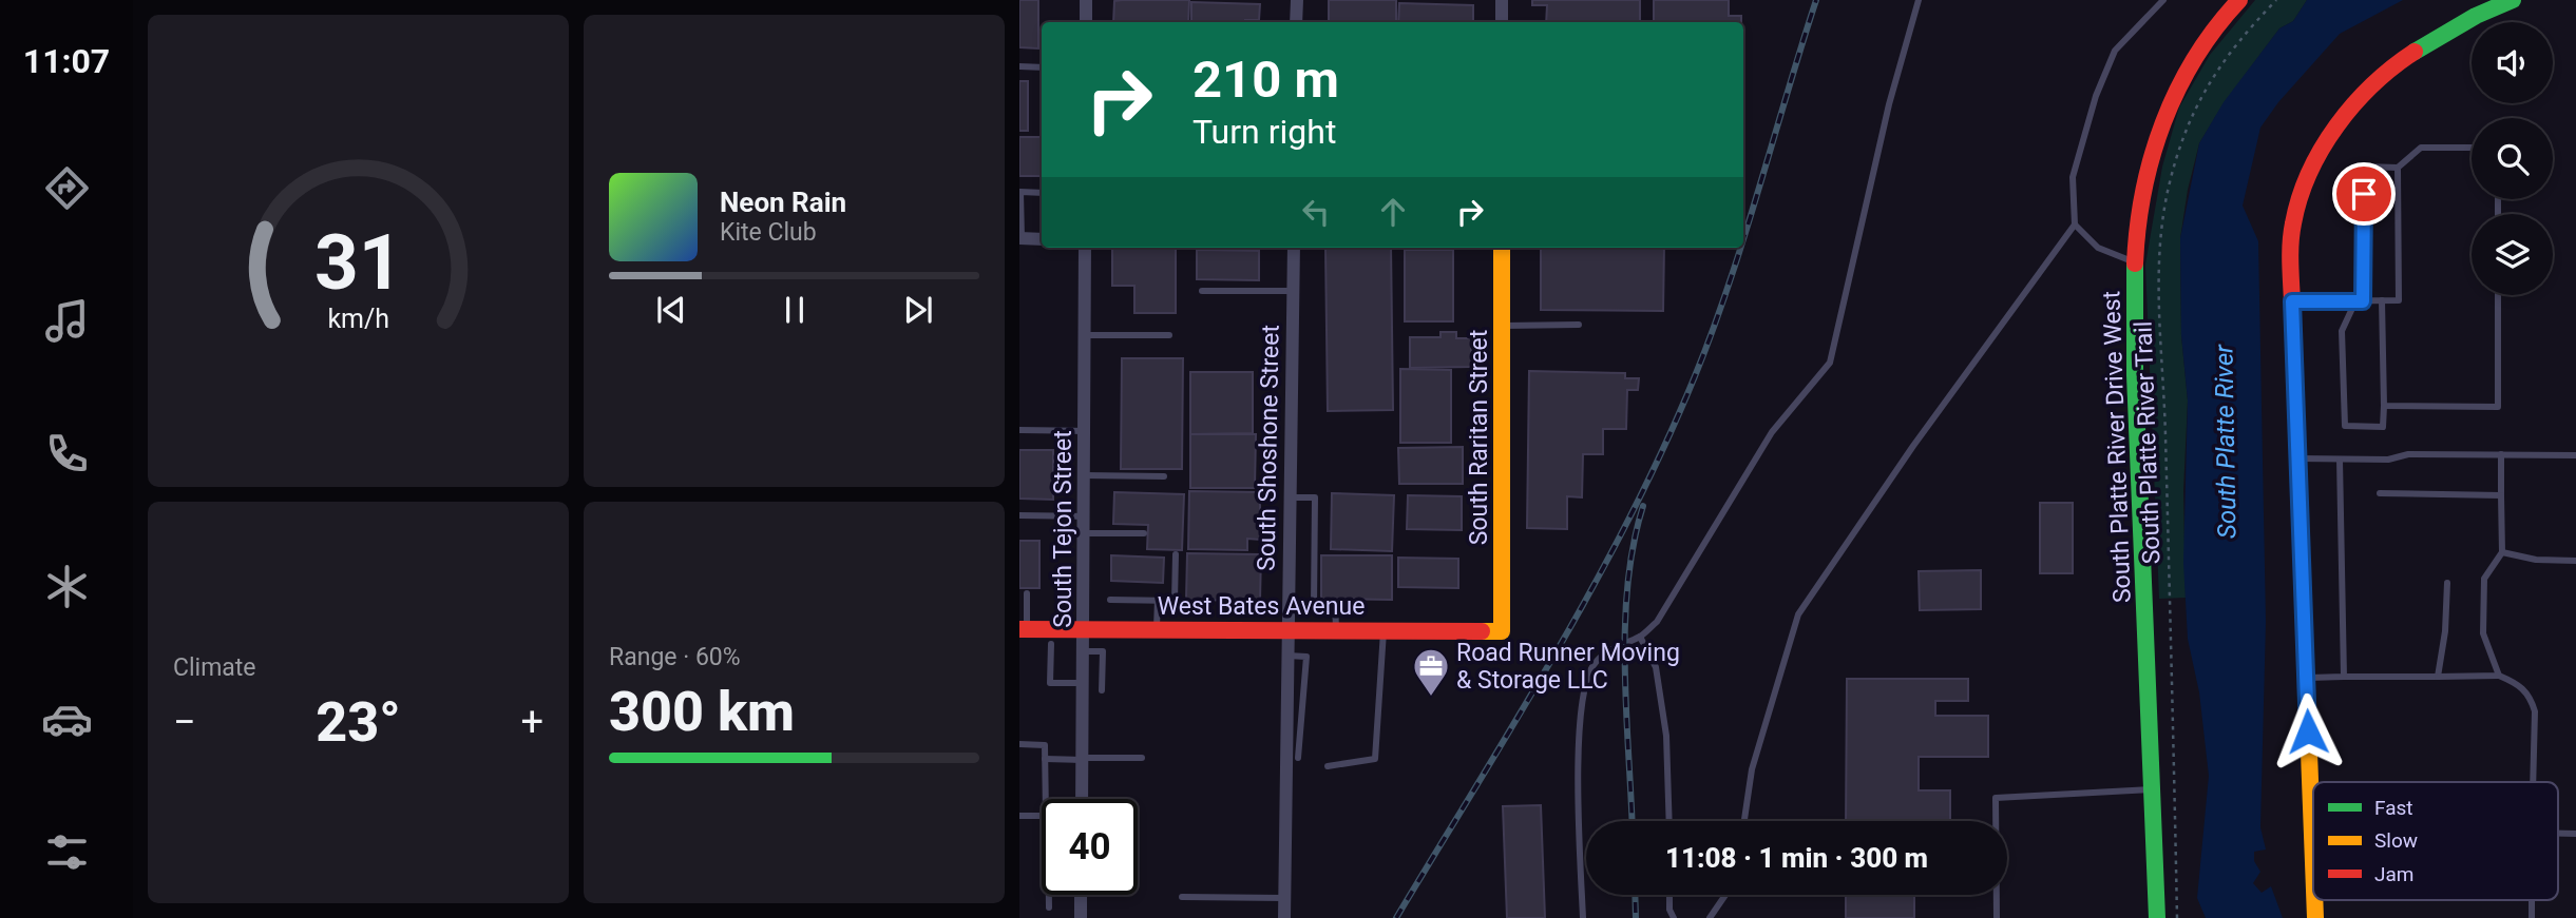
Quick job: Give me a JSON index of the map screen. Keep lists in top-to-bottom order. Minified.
{"streets":{"street":["South Raritan Street","South Platte River Drive West","South Shoshone Street","South Tejon Street","West Bates Avenue"],"path":["South Platte River Trail"]},"crossings":[["South Raritan Street","West Bates Avenue"],["South Shoshone Street","West Bates Avenue"],["South Tejon Street","West Bates Avenue"]],"water":["South Platte River"],"places":{"office":["Road Runner Moving & Storage LLC"]},"legend":["Fast","Slow","Jam"],"page":{"tabs":"11:07","turn":["210 m","Turn right"],"song":["Neon Rain","Kite Club"],"tile":["Climate",["Range · 60%","300 km"]],"heat":["−","23°","+"],"limit":"40","trip":"11:08 · 1 min · 300 m","gauge":["31","km/h"]}}
